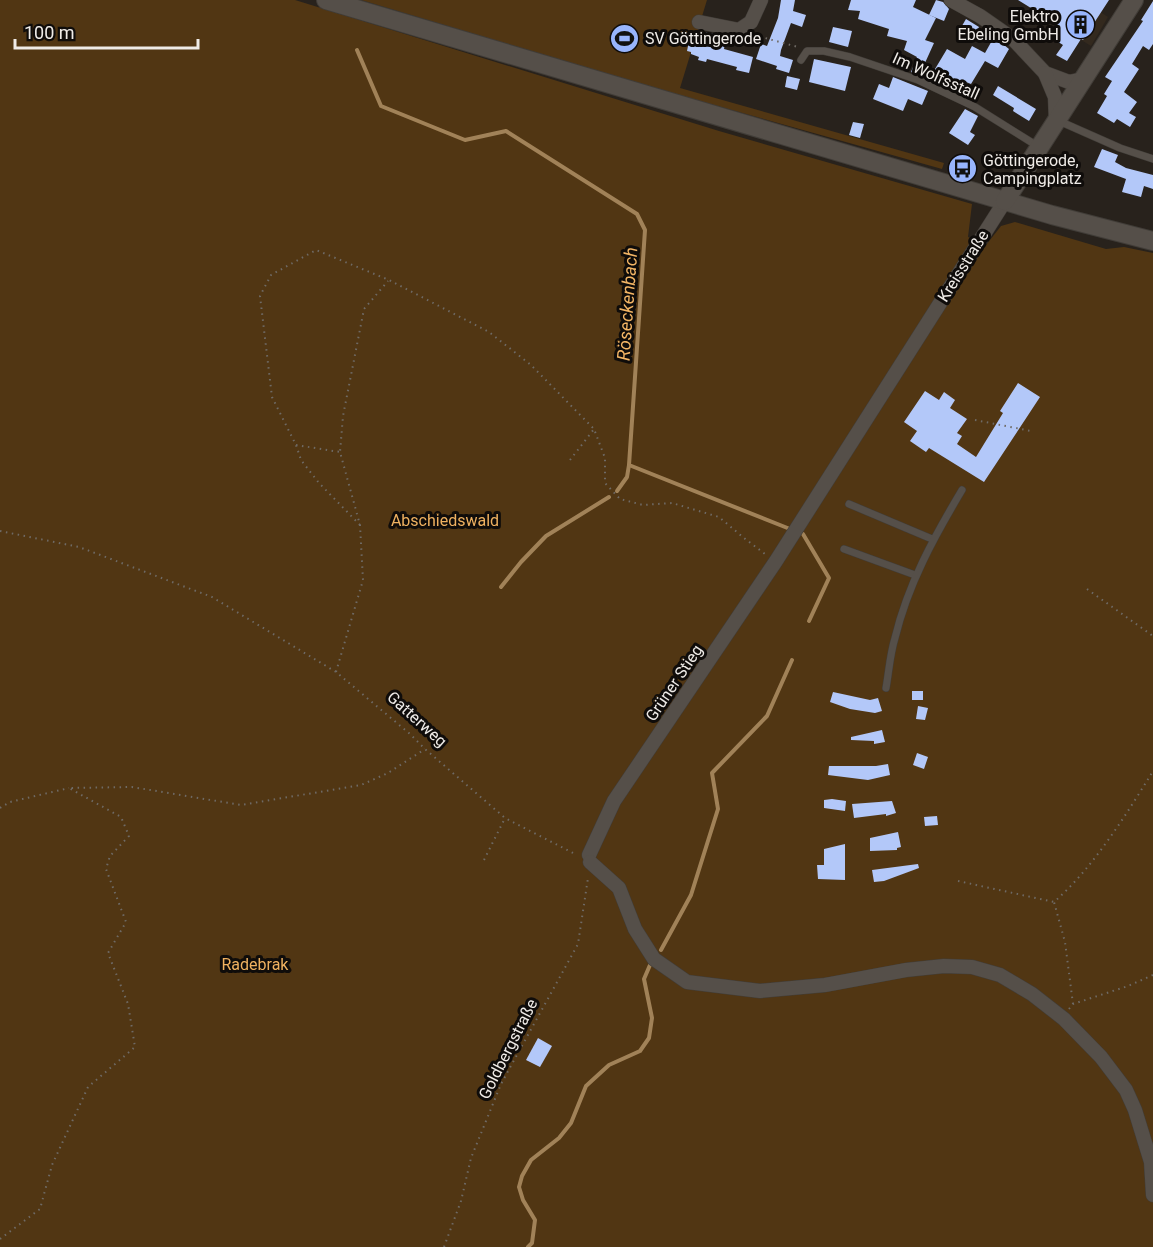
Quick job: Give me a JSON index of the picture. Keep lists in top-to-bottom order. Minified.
{"streets":{"main road":["Kreisstraße"],"street":["Grüner Stieg"],"lane":["Im Wolfsstall"],"path":["Gatterweg","Goldbergstraße"]},"crossings":[["Im Wolfsstall","Kreisstraße"],["Kreisstraße","Grüner Stieg"],["Grüner Stieg","Gatterweg"],["Grüner Stieg","Goldbergstraße"],["Gatterweg","Goldbergstraße"]],"water":["Röseckenbach"],"parks":["Abschiedswald","Radebrak"],"places":{"building":["Elektro Ebeling GmbH"],"sports":["SV Göttingerode"],"bus stop":["Göttingerode, Campingplatz"]},"scale_bar":"100 m"}
